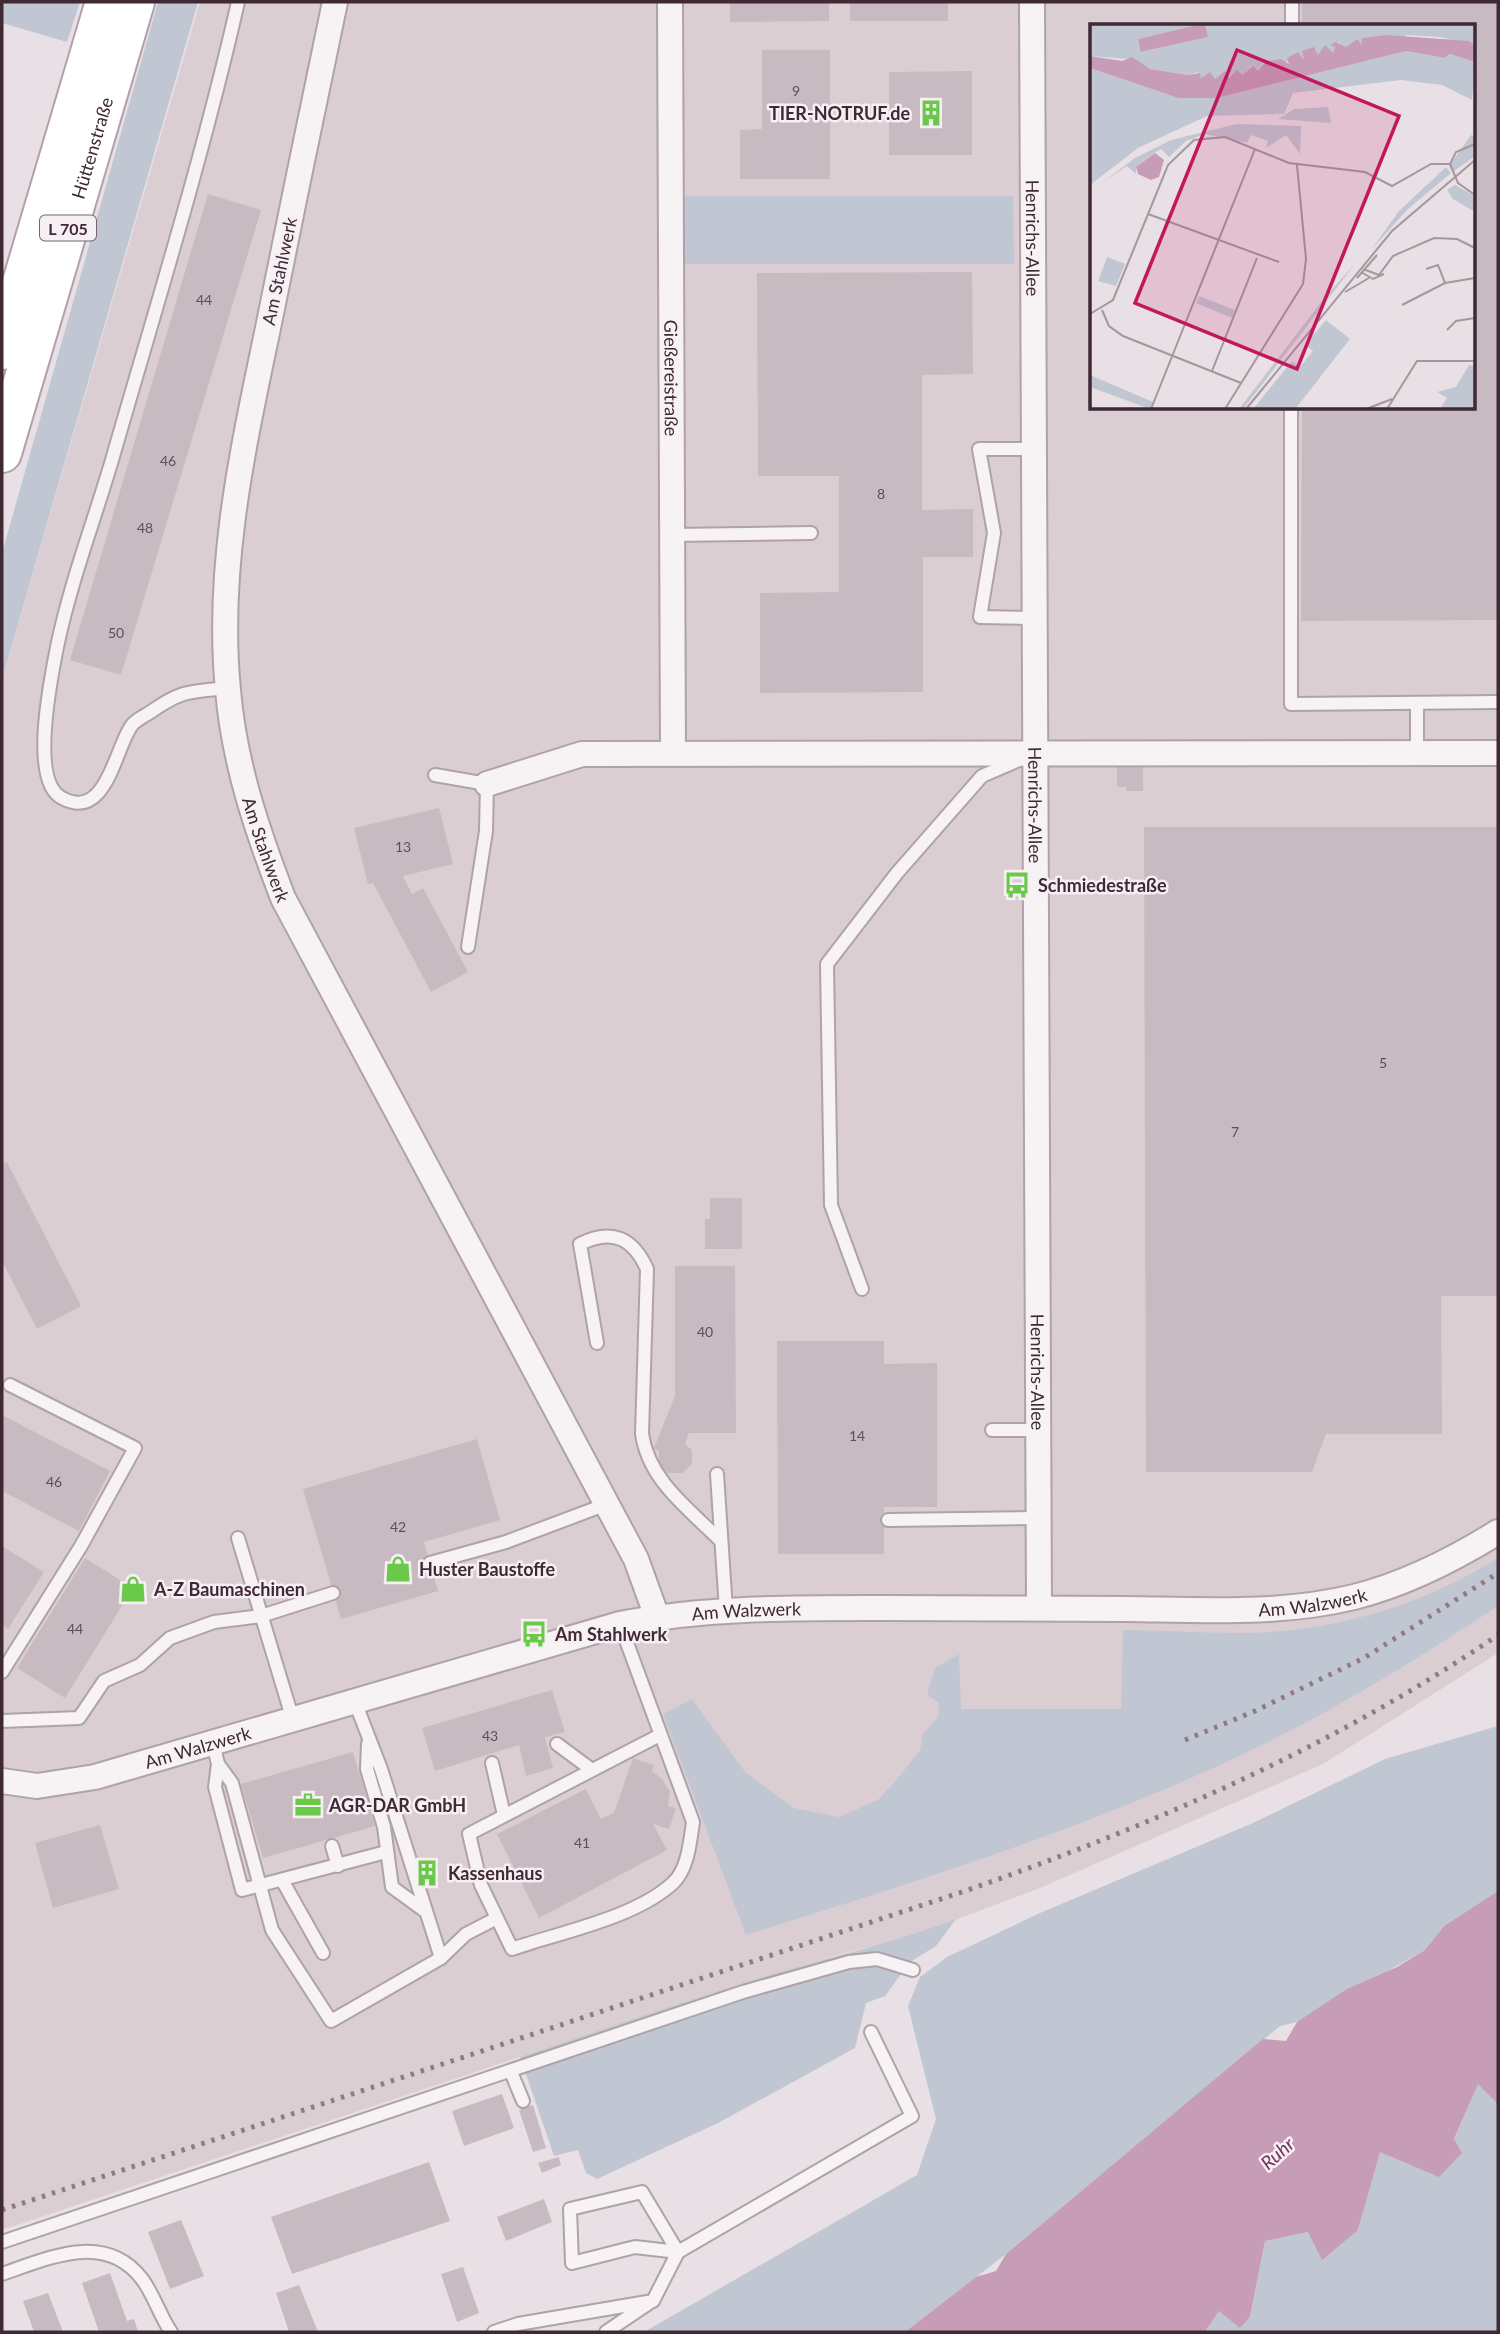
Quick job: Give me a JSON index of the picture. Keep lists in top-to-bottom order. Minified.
{"streets":{"main road":["Hüttenstraße","L 705"],"street":["Henrichs-Allee","Am Stahlwerk","Gießereistraße","Am Walzwerk"]},"crossings":[["Henrichs-Allee","Am Walzwerk"],["Am Stahlwerk","Am Walzwerk"]],"water":["Ruhr"],"places":{"building":["TIER-NOTRUF.de","Kassenhaus"],"bus stop":["Schmiedestraße","Am Stahlwerk"],"shop":["Huster Baustoffe","A-Z Baumaschinen"],"office":["AGR-DAR GmbH"]},"house_numbers":["9","44","46","8","48","50","13","5","7","40","14","46","42","44","43","41"]}
